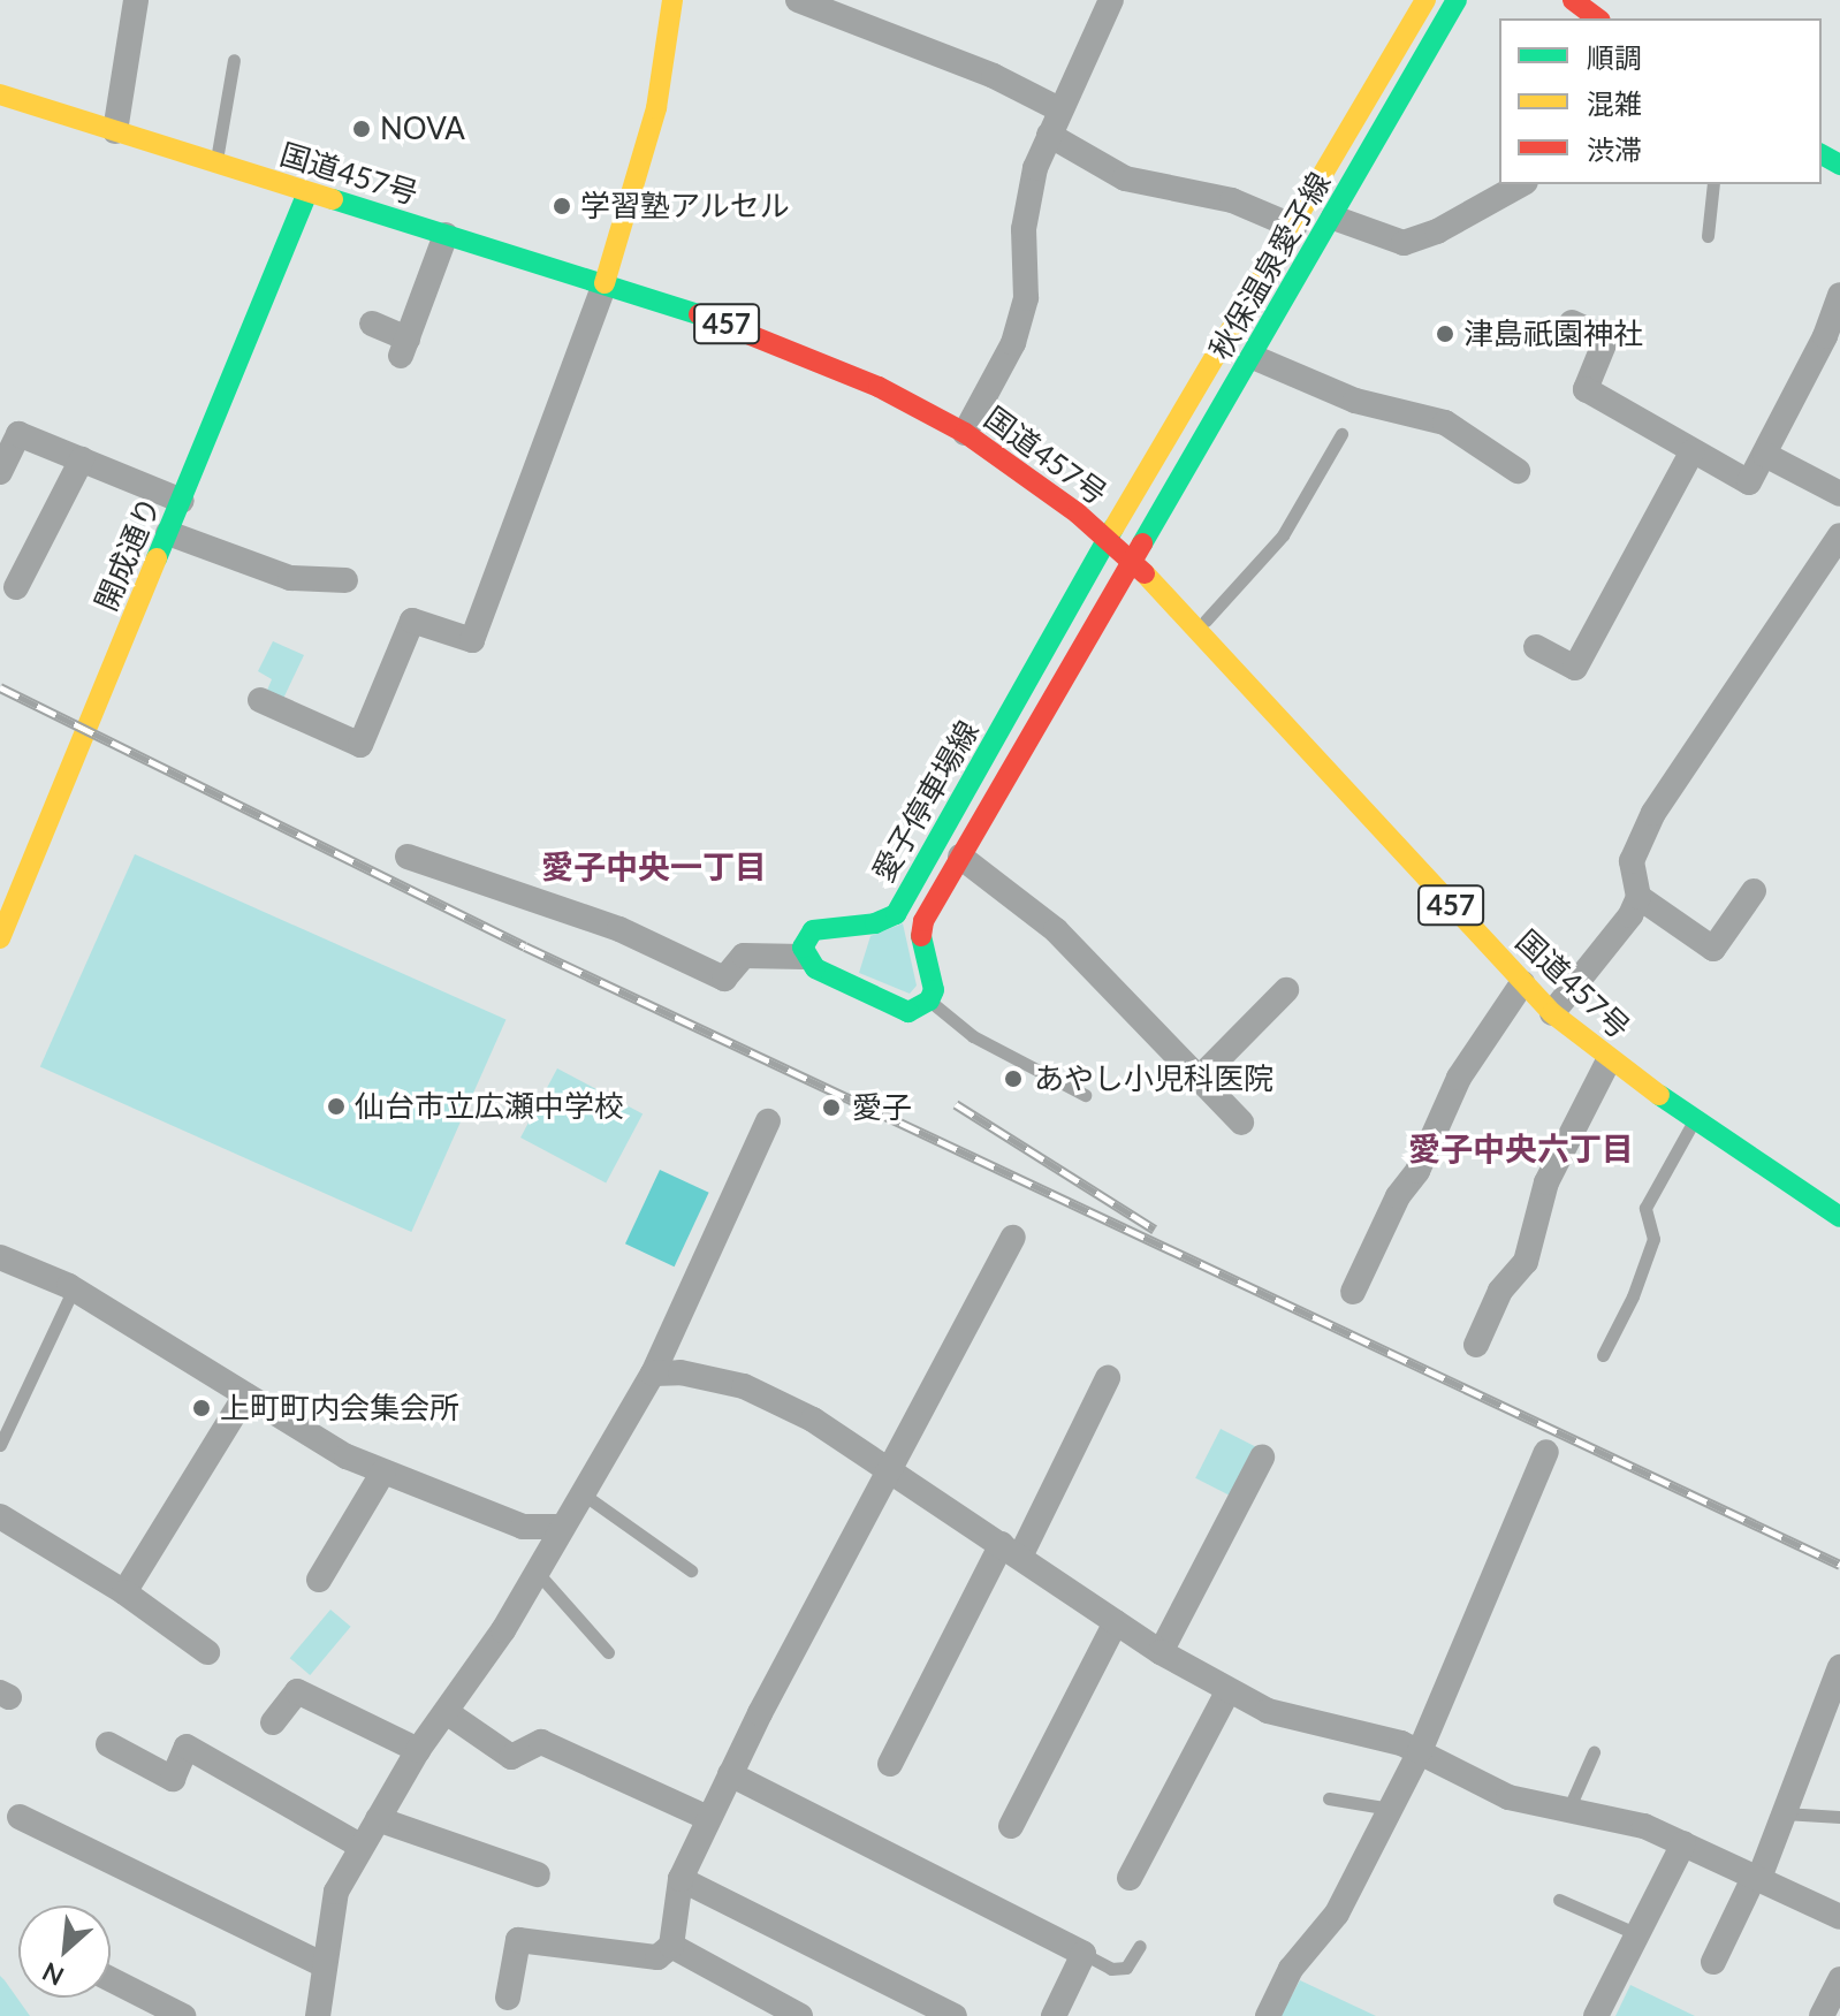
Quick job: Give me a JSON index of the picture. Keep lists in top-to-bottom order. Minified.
{"streets":{"main road":["国道457号","秋保温泉愛子線","457","開成通り","愛子停車場線"]},"crossings":[["国道457号","秋保温泉愛子線"],["国道457号","開成通り"],["国道457号","愛子停車場線"],["秋保温泉愛子線","愛子停車場線"]],"districts":["愛子中央一丁目","愛子中央六丁目"],"places":["NOVA","学習塾アルセル","津島祇園神社","あやし小児科医院","仙台市立広瀬中学校","愛子","上町町内会集会所"],"legend":["順調","混雑","渋滞"],"north":"bottom left"}
